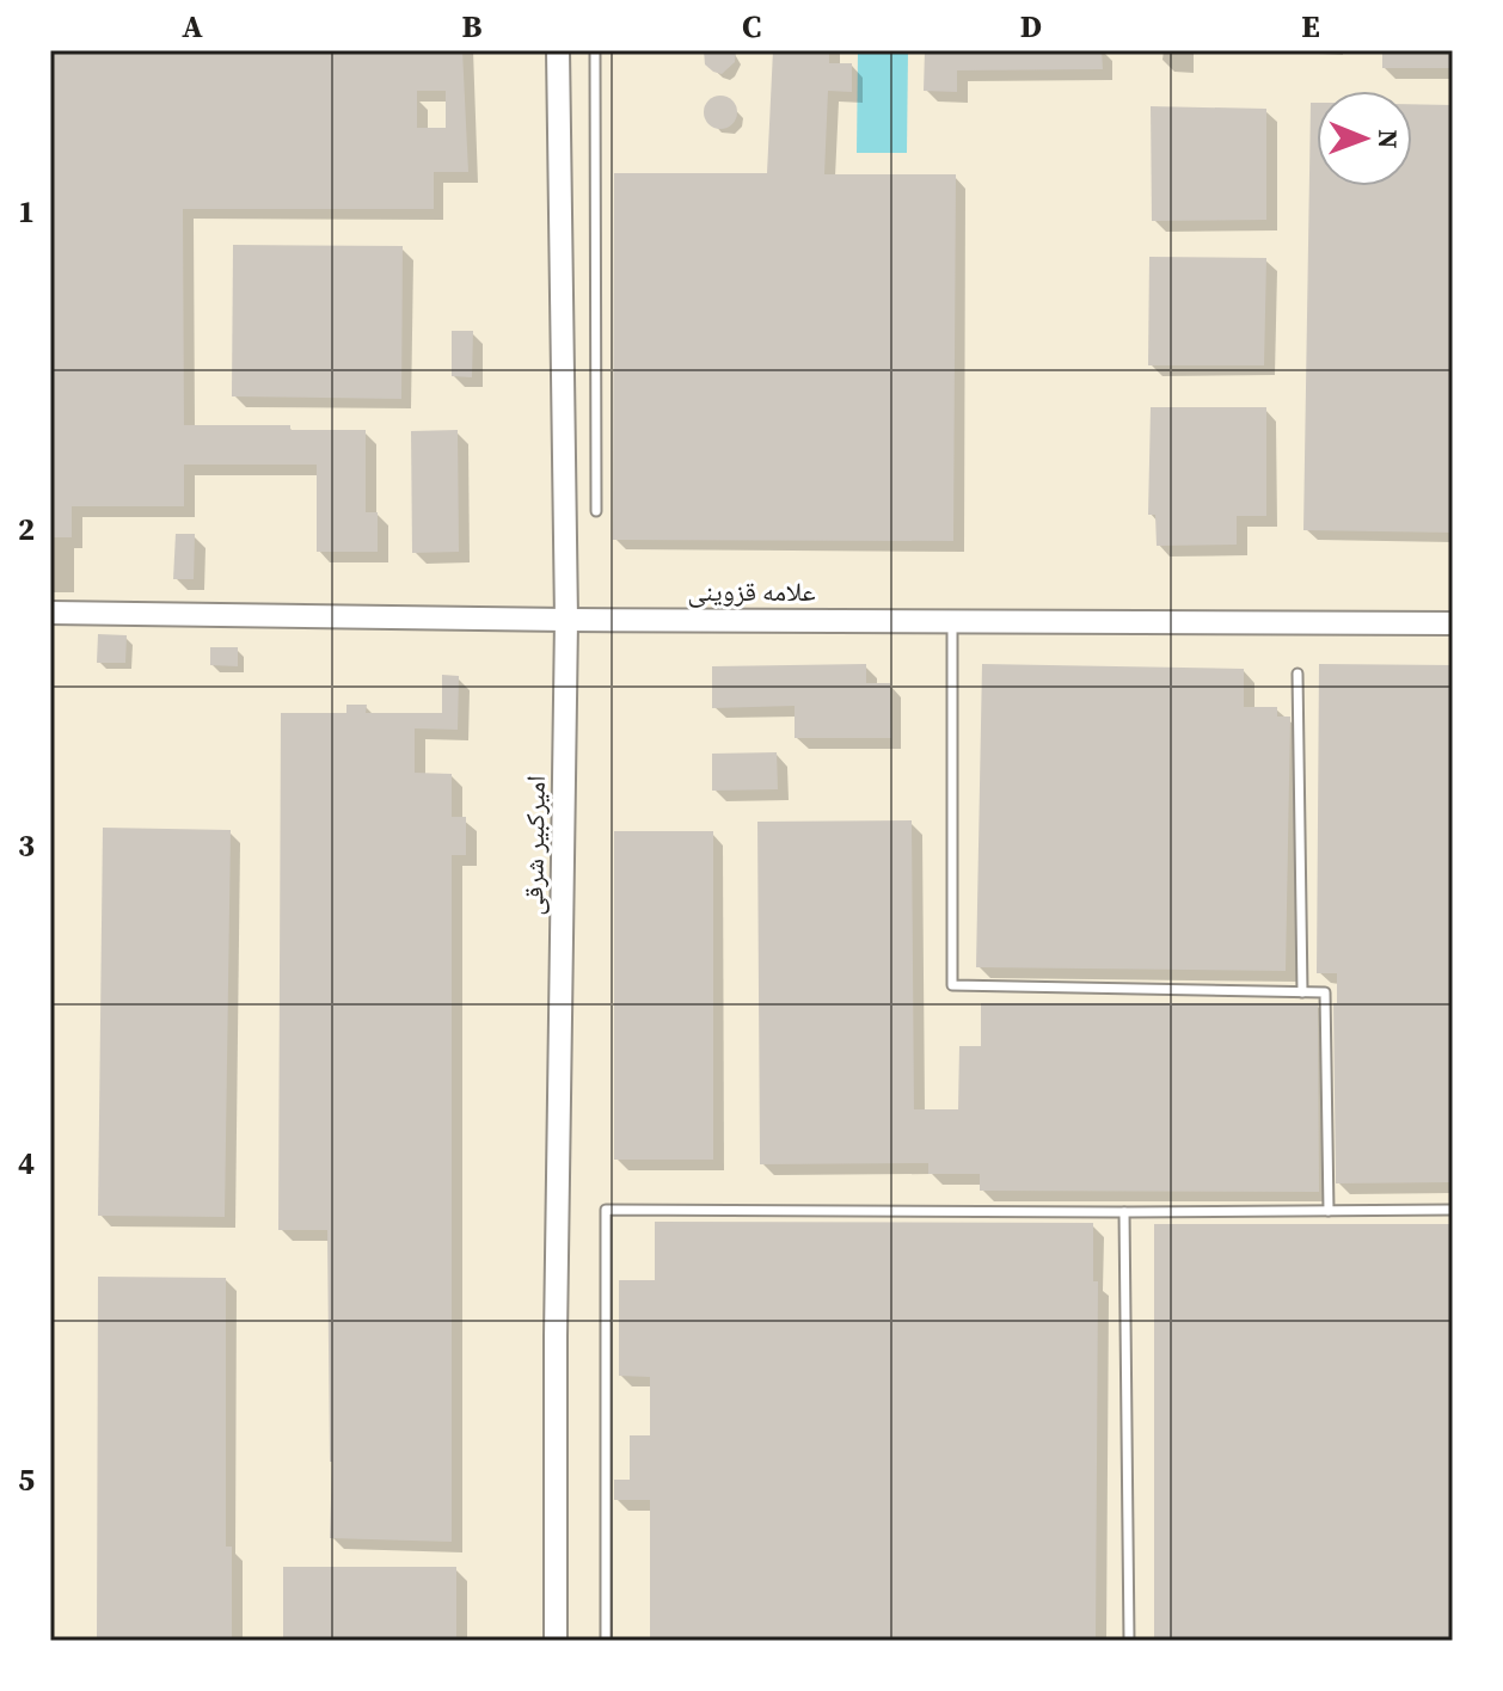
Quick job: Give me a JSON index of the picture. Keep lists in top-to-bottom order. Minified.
{"streets":{"street":["علامه قزوینی","امیرکبیر شرقی"]},"crossings":[["علامه قزوینی","امیرکبیر شرقی"]],"north":"right","grid":{"columns":["A","B","C","D","E"],"rows":["1","2","3","4","5"]}}
